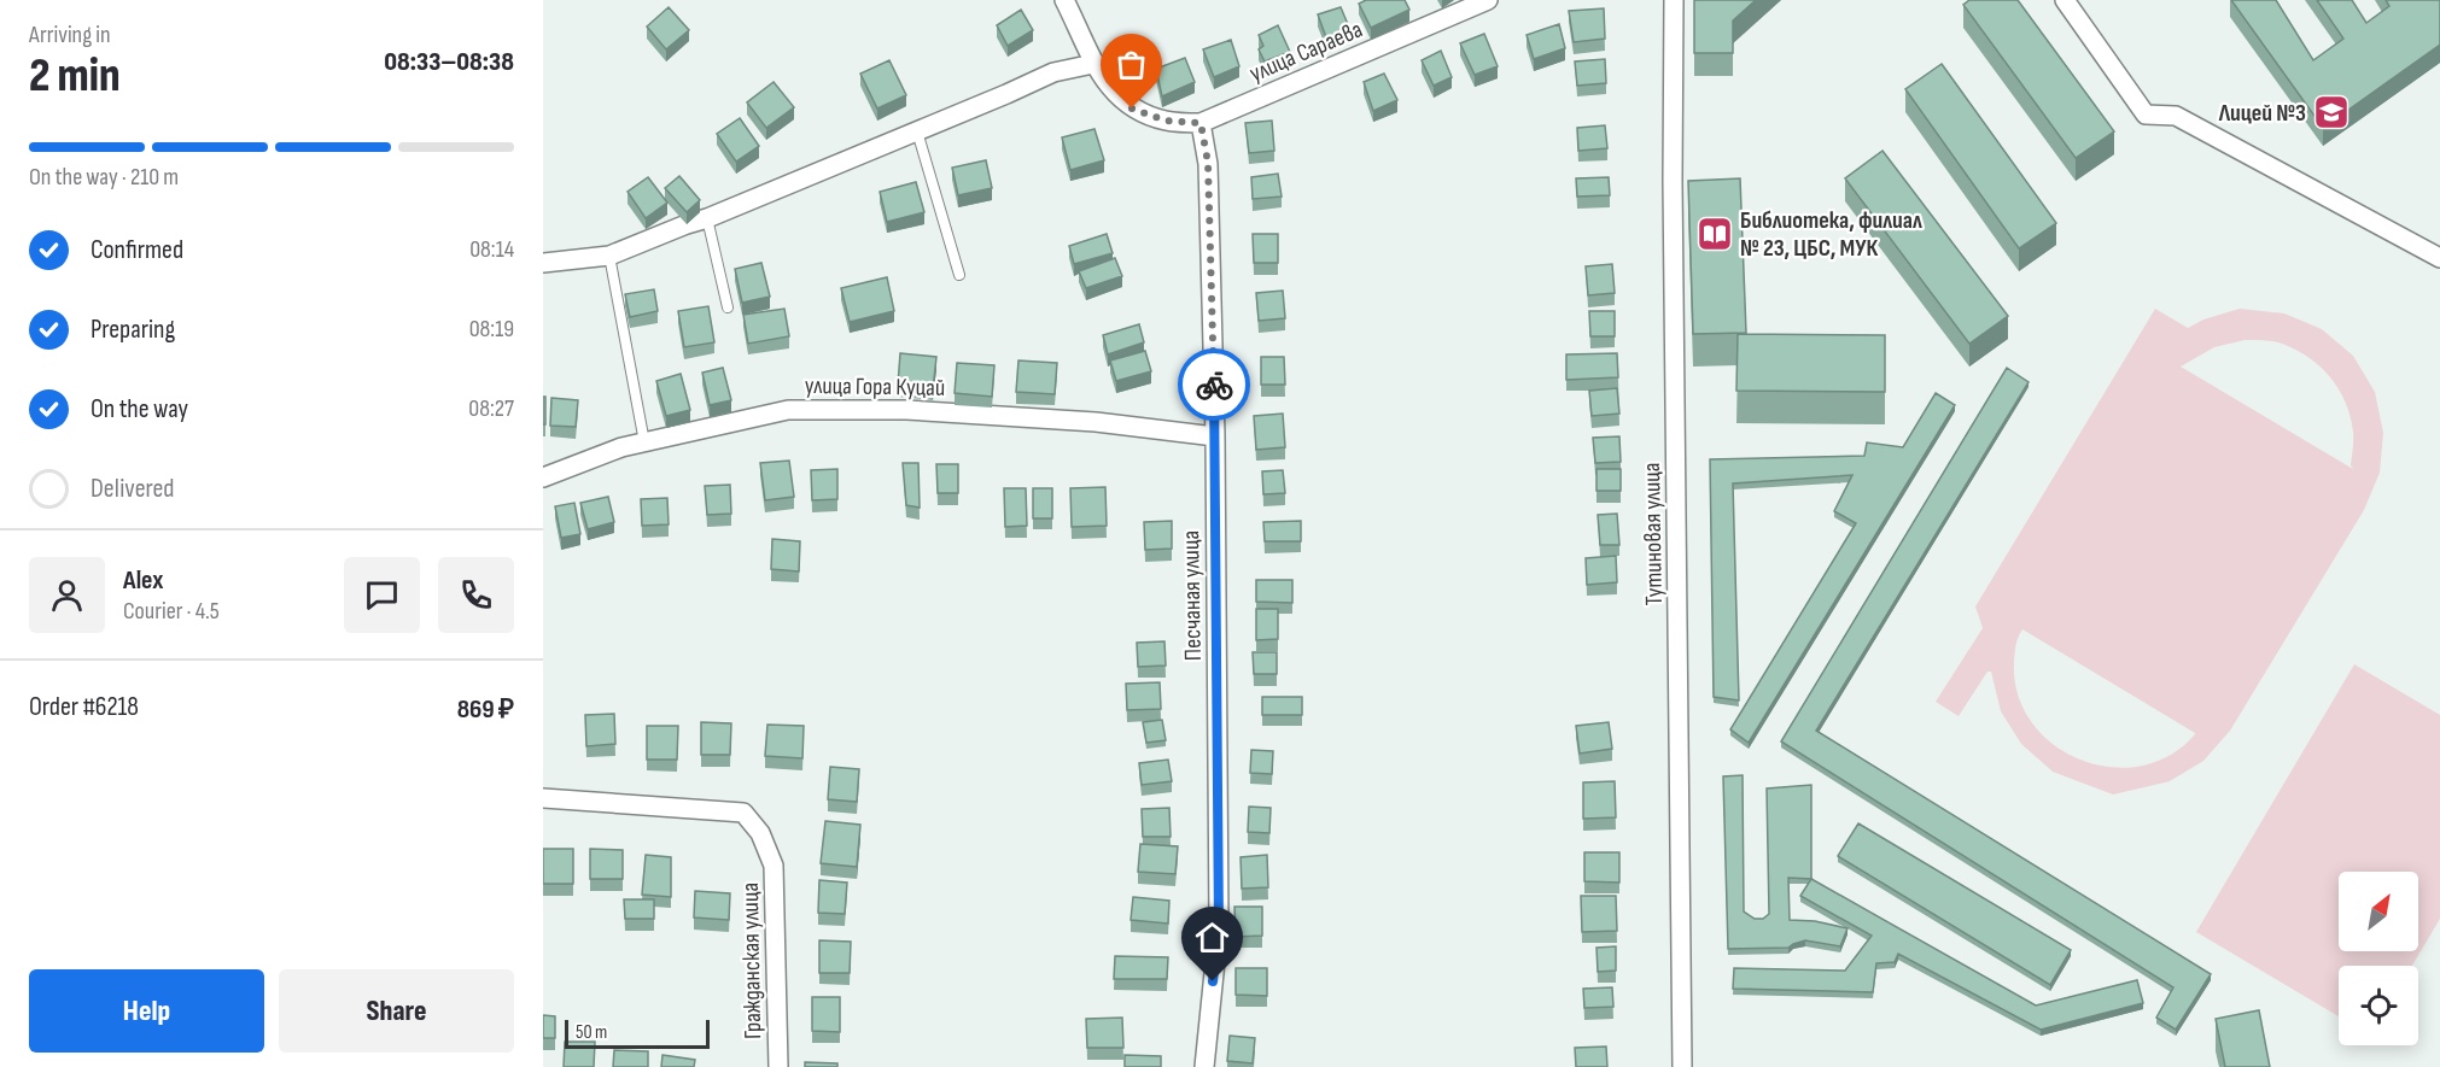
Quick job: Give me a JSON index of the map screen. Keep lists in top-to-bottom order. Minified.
{"streets":{"street":["улица Сараева","улица Гора Куцай","Тутиновая улица","Песчаная улица","Гражданская улица"]},"crossings":[["улица Сараева","Песчаная улица"],["улица Гора Куцай","Песчаная улица"]],"places":{"school or university":["Лицей №3"],"library":["Библиотека, филиал № 23, ЦБС, МУК"]},"scale_bar":"50 m","north":"top right","page":{"heading":["2 min","Arriving in","08:33–08:38"],"panel":["Alex","Courier · 4.5","Order #6218","869 ₽"],"bar":"On the way · 210 m","list":[["Confirmed","08:14"],["Preparing","08:19"],["On the way","08:27"],"Delivered"],"buttons":["Help","Share"],"scale":"50 m"}}
